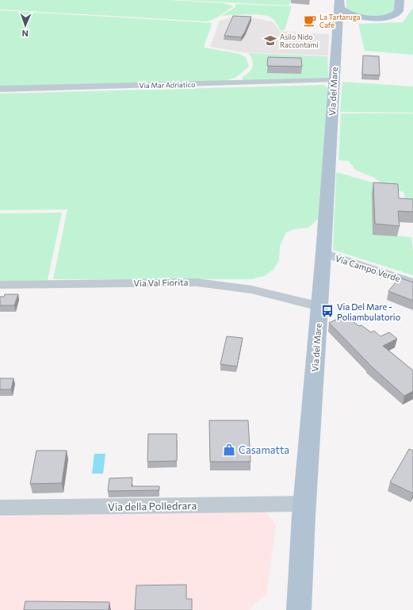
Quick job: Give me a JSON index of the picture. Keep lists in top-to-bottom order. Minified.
{"streets":{"main road":["Via del Mare"],"street":["Via Mar Adriatico","Via Campo Verde","Via Val Fiorita","Via della Polledrara"]},"crossings":[["Via Mar Adriatico","Via del Mare"],["Via del Mare","Via Campo Verde"],["Via del Mare","Via Val Fiorita"],["Via del Mare","Via della Polledrara"]],"places":{"cafe":["La Tartaruga Café"],"school or university":["Asilo Nido Raccontami"],"bus stop":["Via Del Mare - Poliambulatorio"],"shop":["Casamatta"]},"north":"bottom"}
